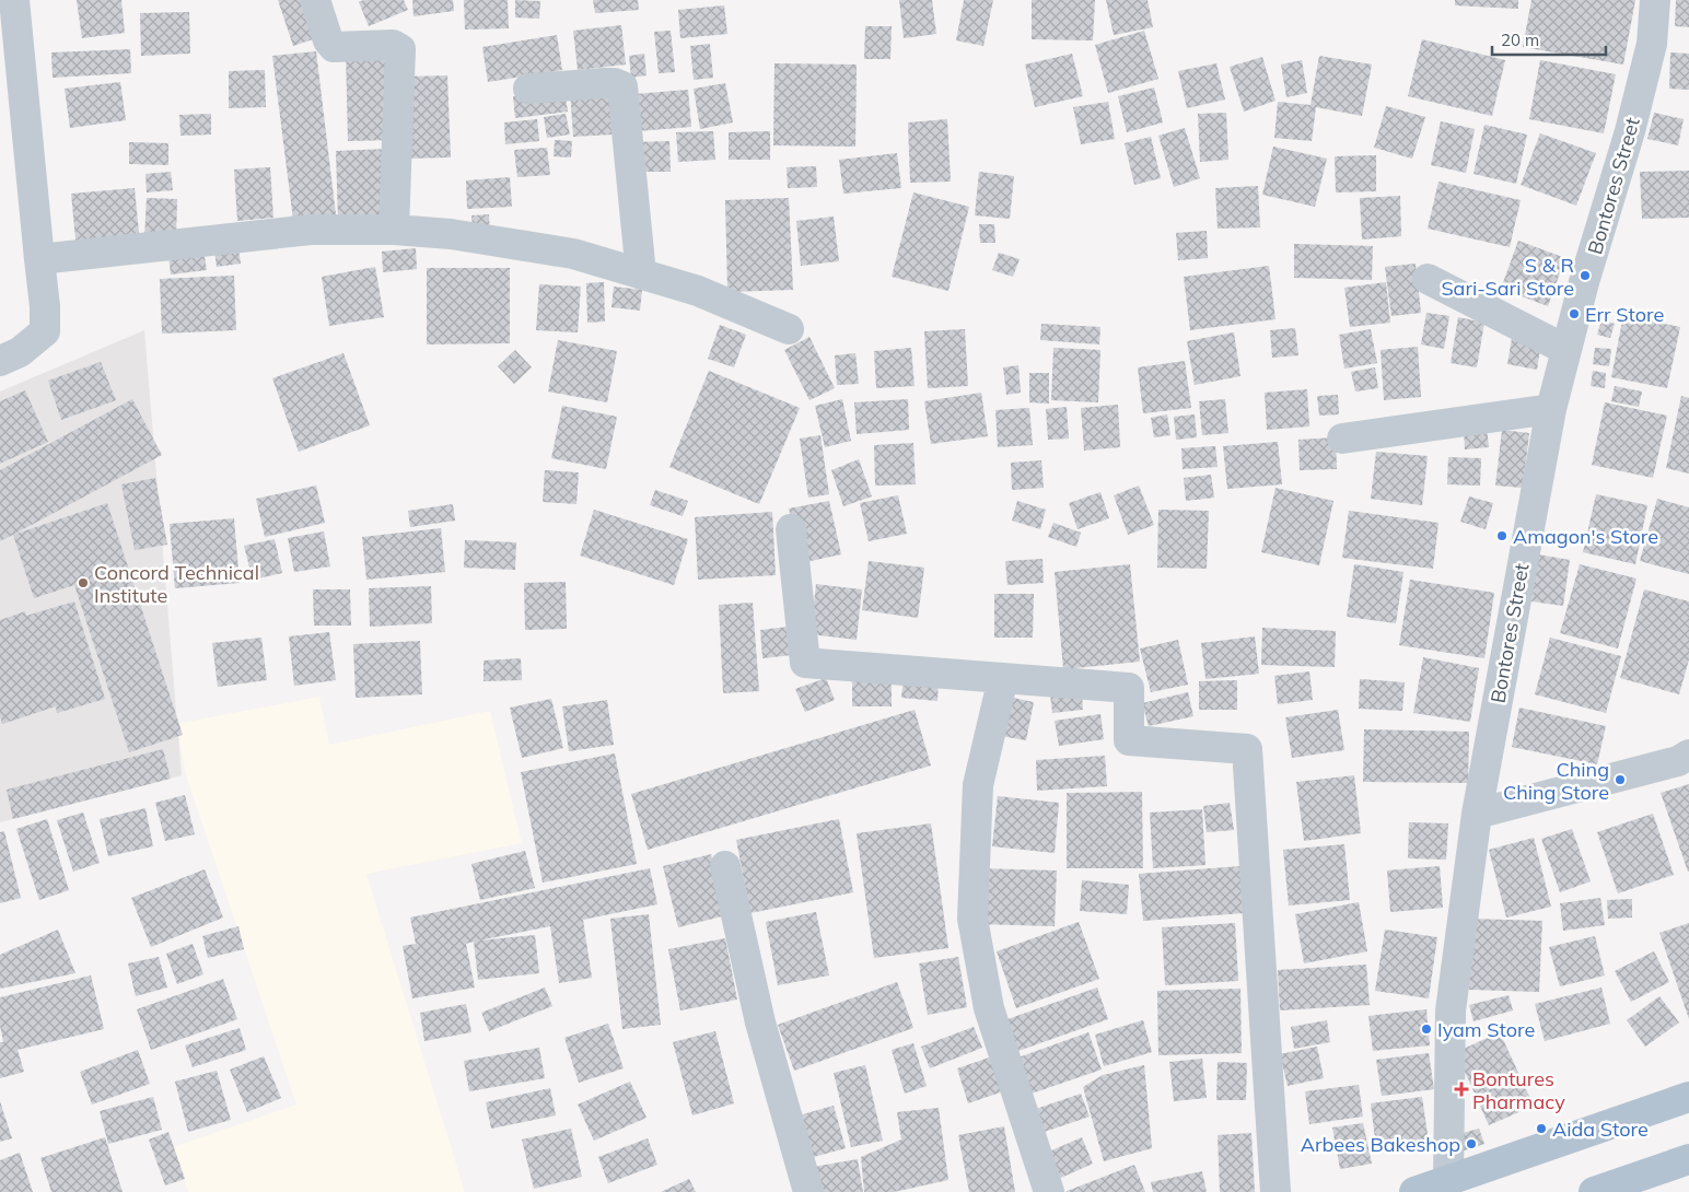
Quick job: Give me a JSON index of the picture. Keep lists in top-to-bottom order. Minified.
{"streets":{"street":["Bontores Street"]},"places":{"other":["S & R Sari-Sari Store","Err Store","Amagon's Store","Concord Technical Institute","Ching Ching Store","Iyam Store","Aida Store","Arbees Bakeshop"],"health":["Bontures Pharmacy"]},"scale_bar":"20 m"}
